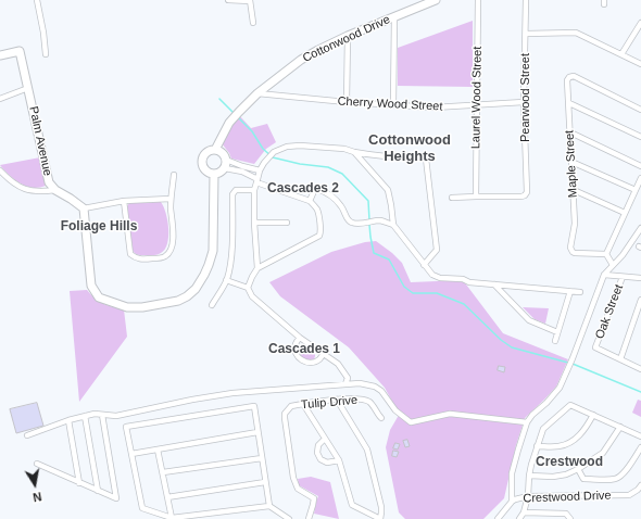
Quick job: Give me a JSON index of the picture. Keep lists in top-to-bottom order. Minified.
{"streets":{"street":["Cottonwood Drive","Laurel Wood Street","Pearwood Street","Cherry Wood Street","Palm Avenue","Maple Street","Oak Street","Tulip Drive","Crestwood Drive"]},"crossings":[["Cottonwood Drive","Cherry Wood Street"],["Laurel Wood Street","Pearwood Street"],["Laurel Wood Street","Cherry Wood Street"],["Pearwood Street","Cherry Wood Street"]],"districts":["Cottonwood Heights","Cascades 2","Foliage Hills","Cascades 1","Crestwood"],"north":"bottom"}
